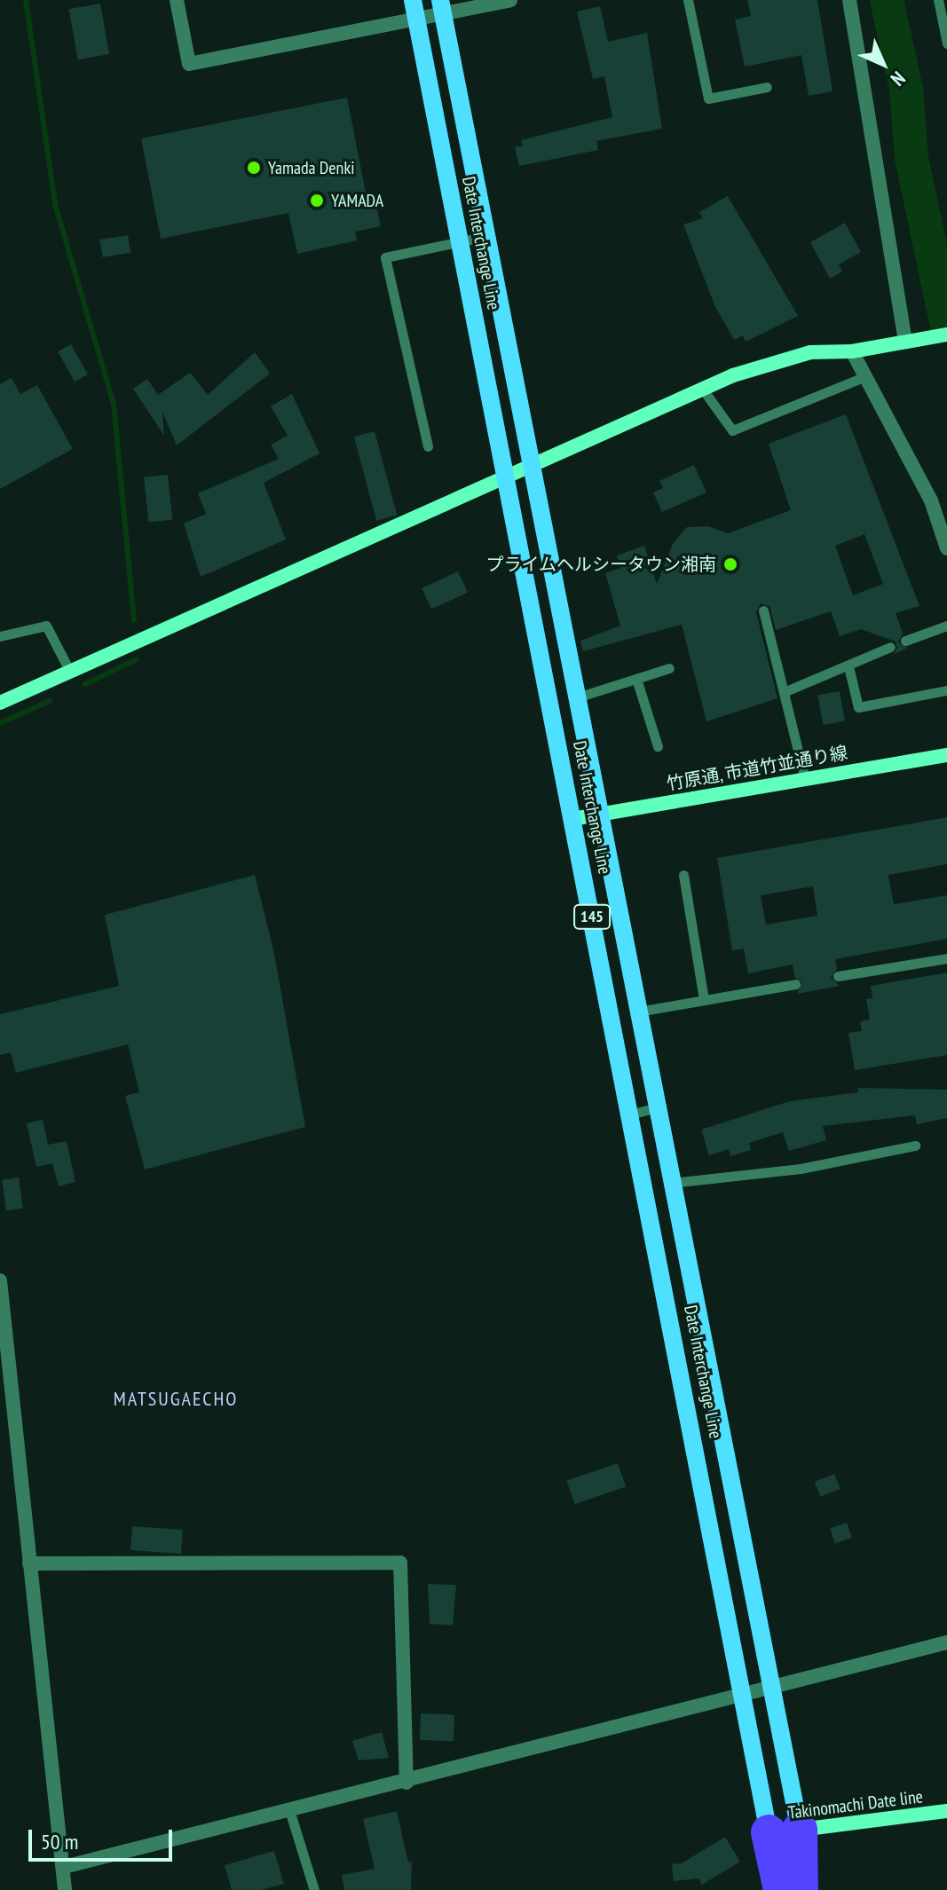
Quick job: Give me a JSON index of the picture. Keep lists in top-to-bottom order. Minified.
{"streets":{"main road":["Date Interchange Line","145"],"street":["竹原通, 市道竹並通り線","Takinomachi Date line"]},"crossings":[["Date Interchange Line","竹原通, 市道竹並通り線"],["Date Interchange Line","Takinomachi Date line"]],"districts":["MATSUGAECHO"],"places":["Yamada Denki","YAMADA","プライムヘルシータウン湘南"],"scale_bar":"50 m","north":"bottom right"}
